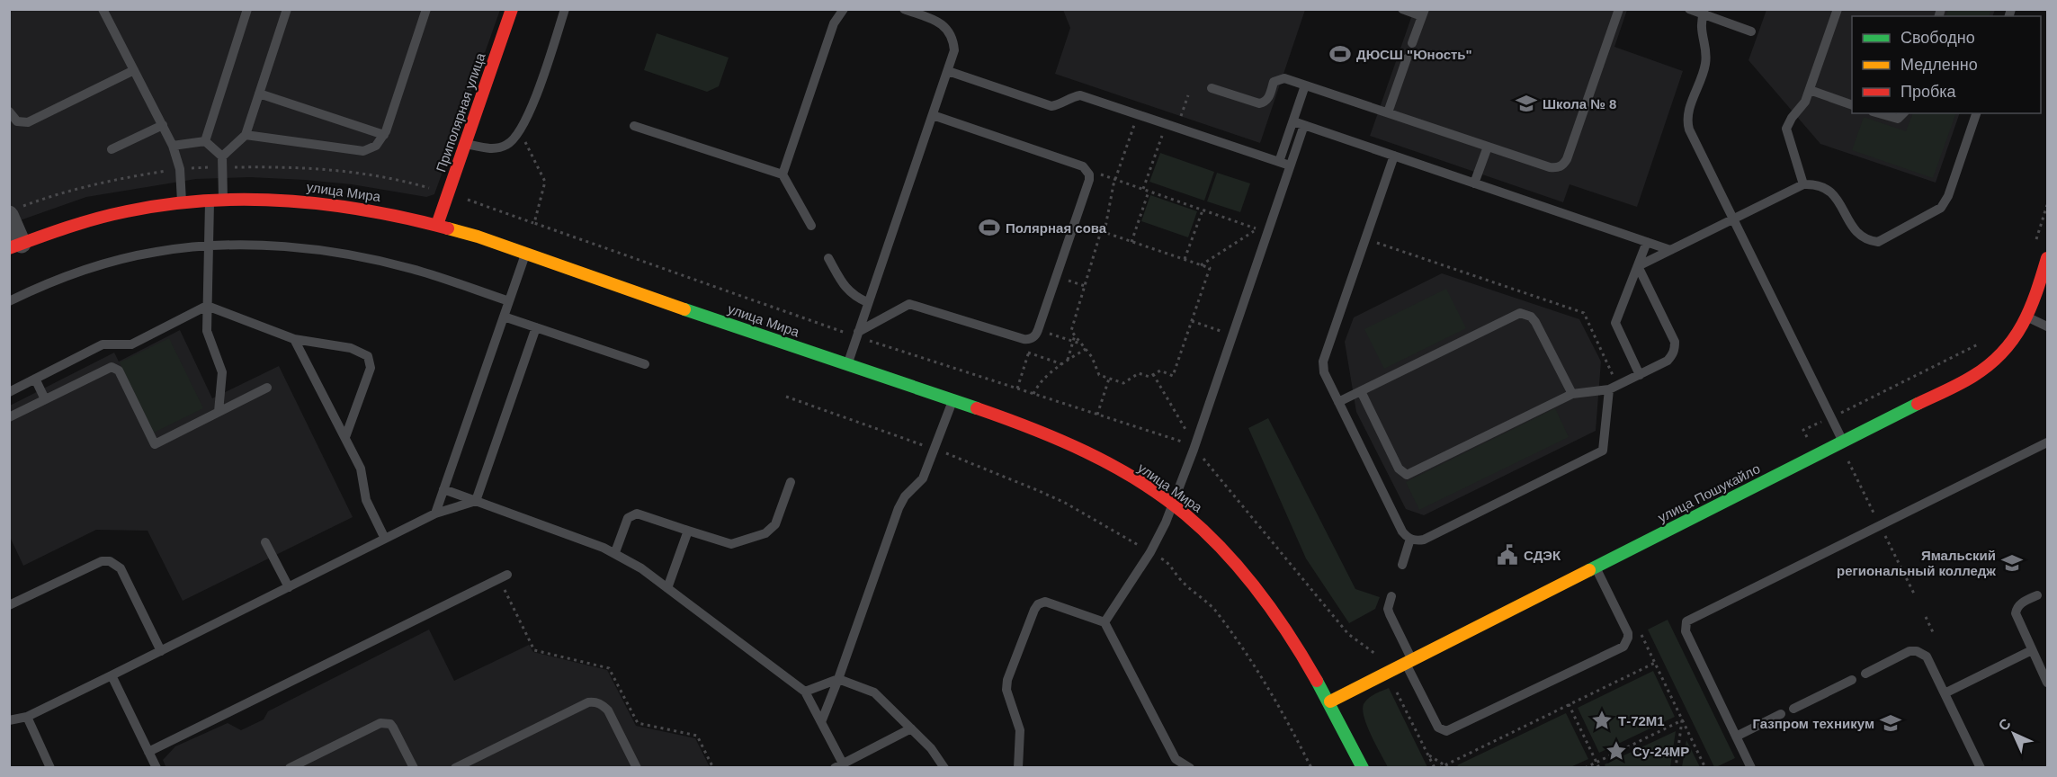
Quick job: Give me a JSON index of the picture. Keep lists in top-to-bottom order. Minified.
{"streets":{"street":["Приполярная улица","улица Мира","улица Пошукайло"]},"crossings":[["Приполярная улица","улица Мира"],["улица Мира","улица Пошукайло"]],"places":{"sports":["ДЮСШ \"Юность\"","Полярная сова"],"school or university":["Школа № 8","Ямальский региональный колледж","Газпром техникум"],"public building":["СДЭК"],"place":["Т-72М1","Су-24МР"]},"legend":["Свободно","Медленно","Пробка"],"north":"top left"}
